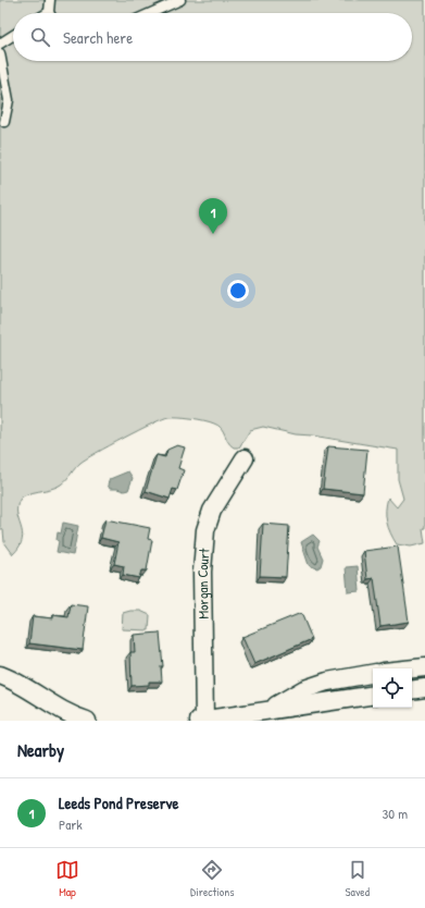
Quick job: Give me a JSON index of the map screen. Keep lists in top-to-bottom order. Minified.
{"streets":{"street":["Morgan Court"]},"page":{"search":"Search here","pins":"1","heading":"Nearby","list":[{"mark":"1","name":"Leeds Pond Preserve","note":"Park","value":"30 m"}],"nav":["Map","Directions","Saved"]}}
